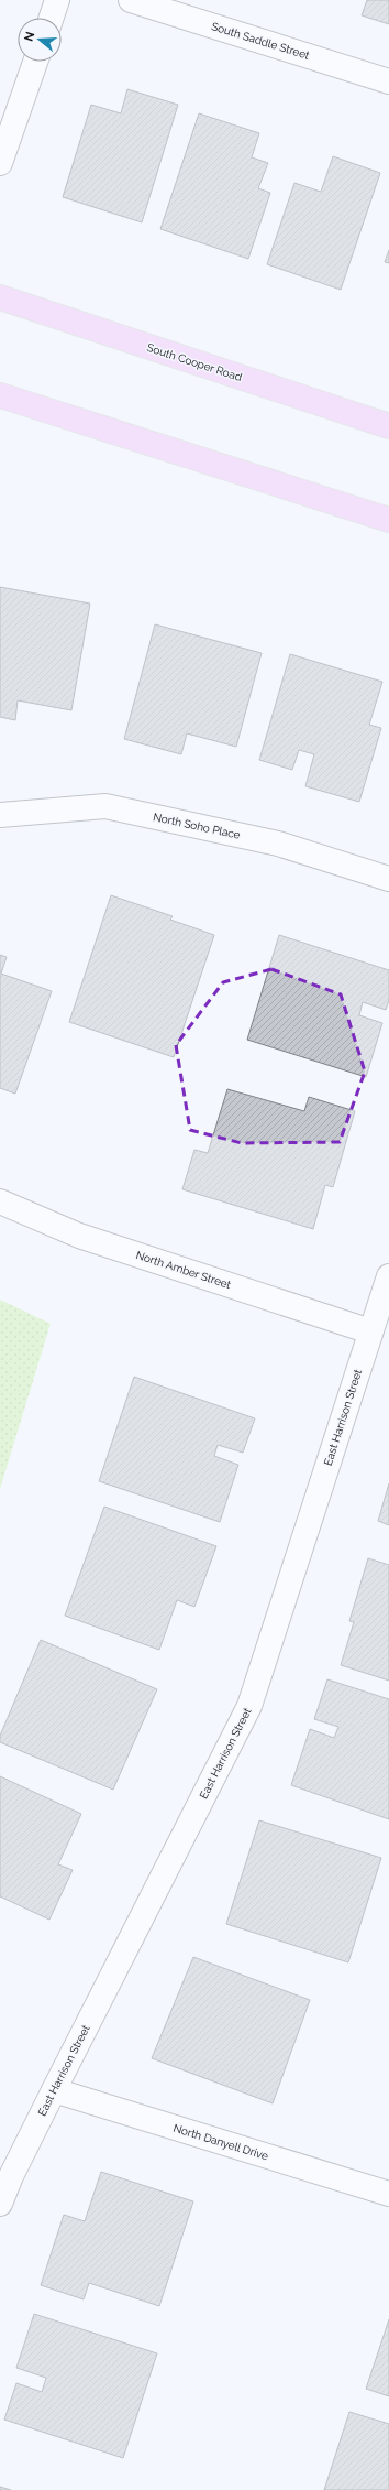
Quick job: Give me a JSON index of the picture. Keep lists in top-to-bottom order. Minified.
{"streets":{"main road":["South Cooper Road"],"street":["South Saddle Street","North Soho Place","North Amber Street","East Harrison Street","North Danyell Drive"]},"crossings":[["North Amber Street","East Harrison Street"],["East Harrison Street","North Danyell Drive"]],"north":"left"}
